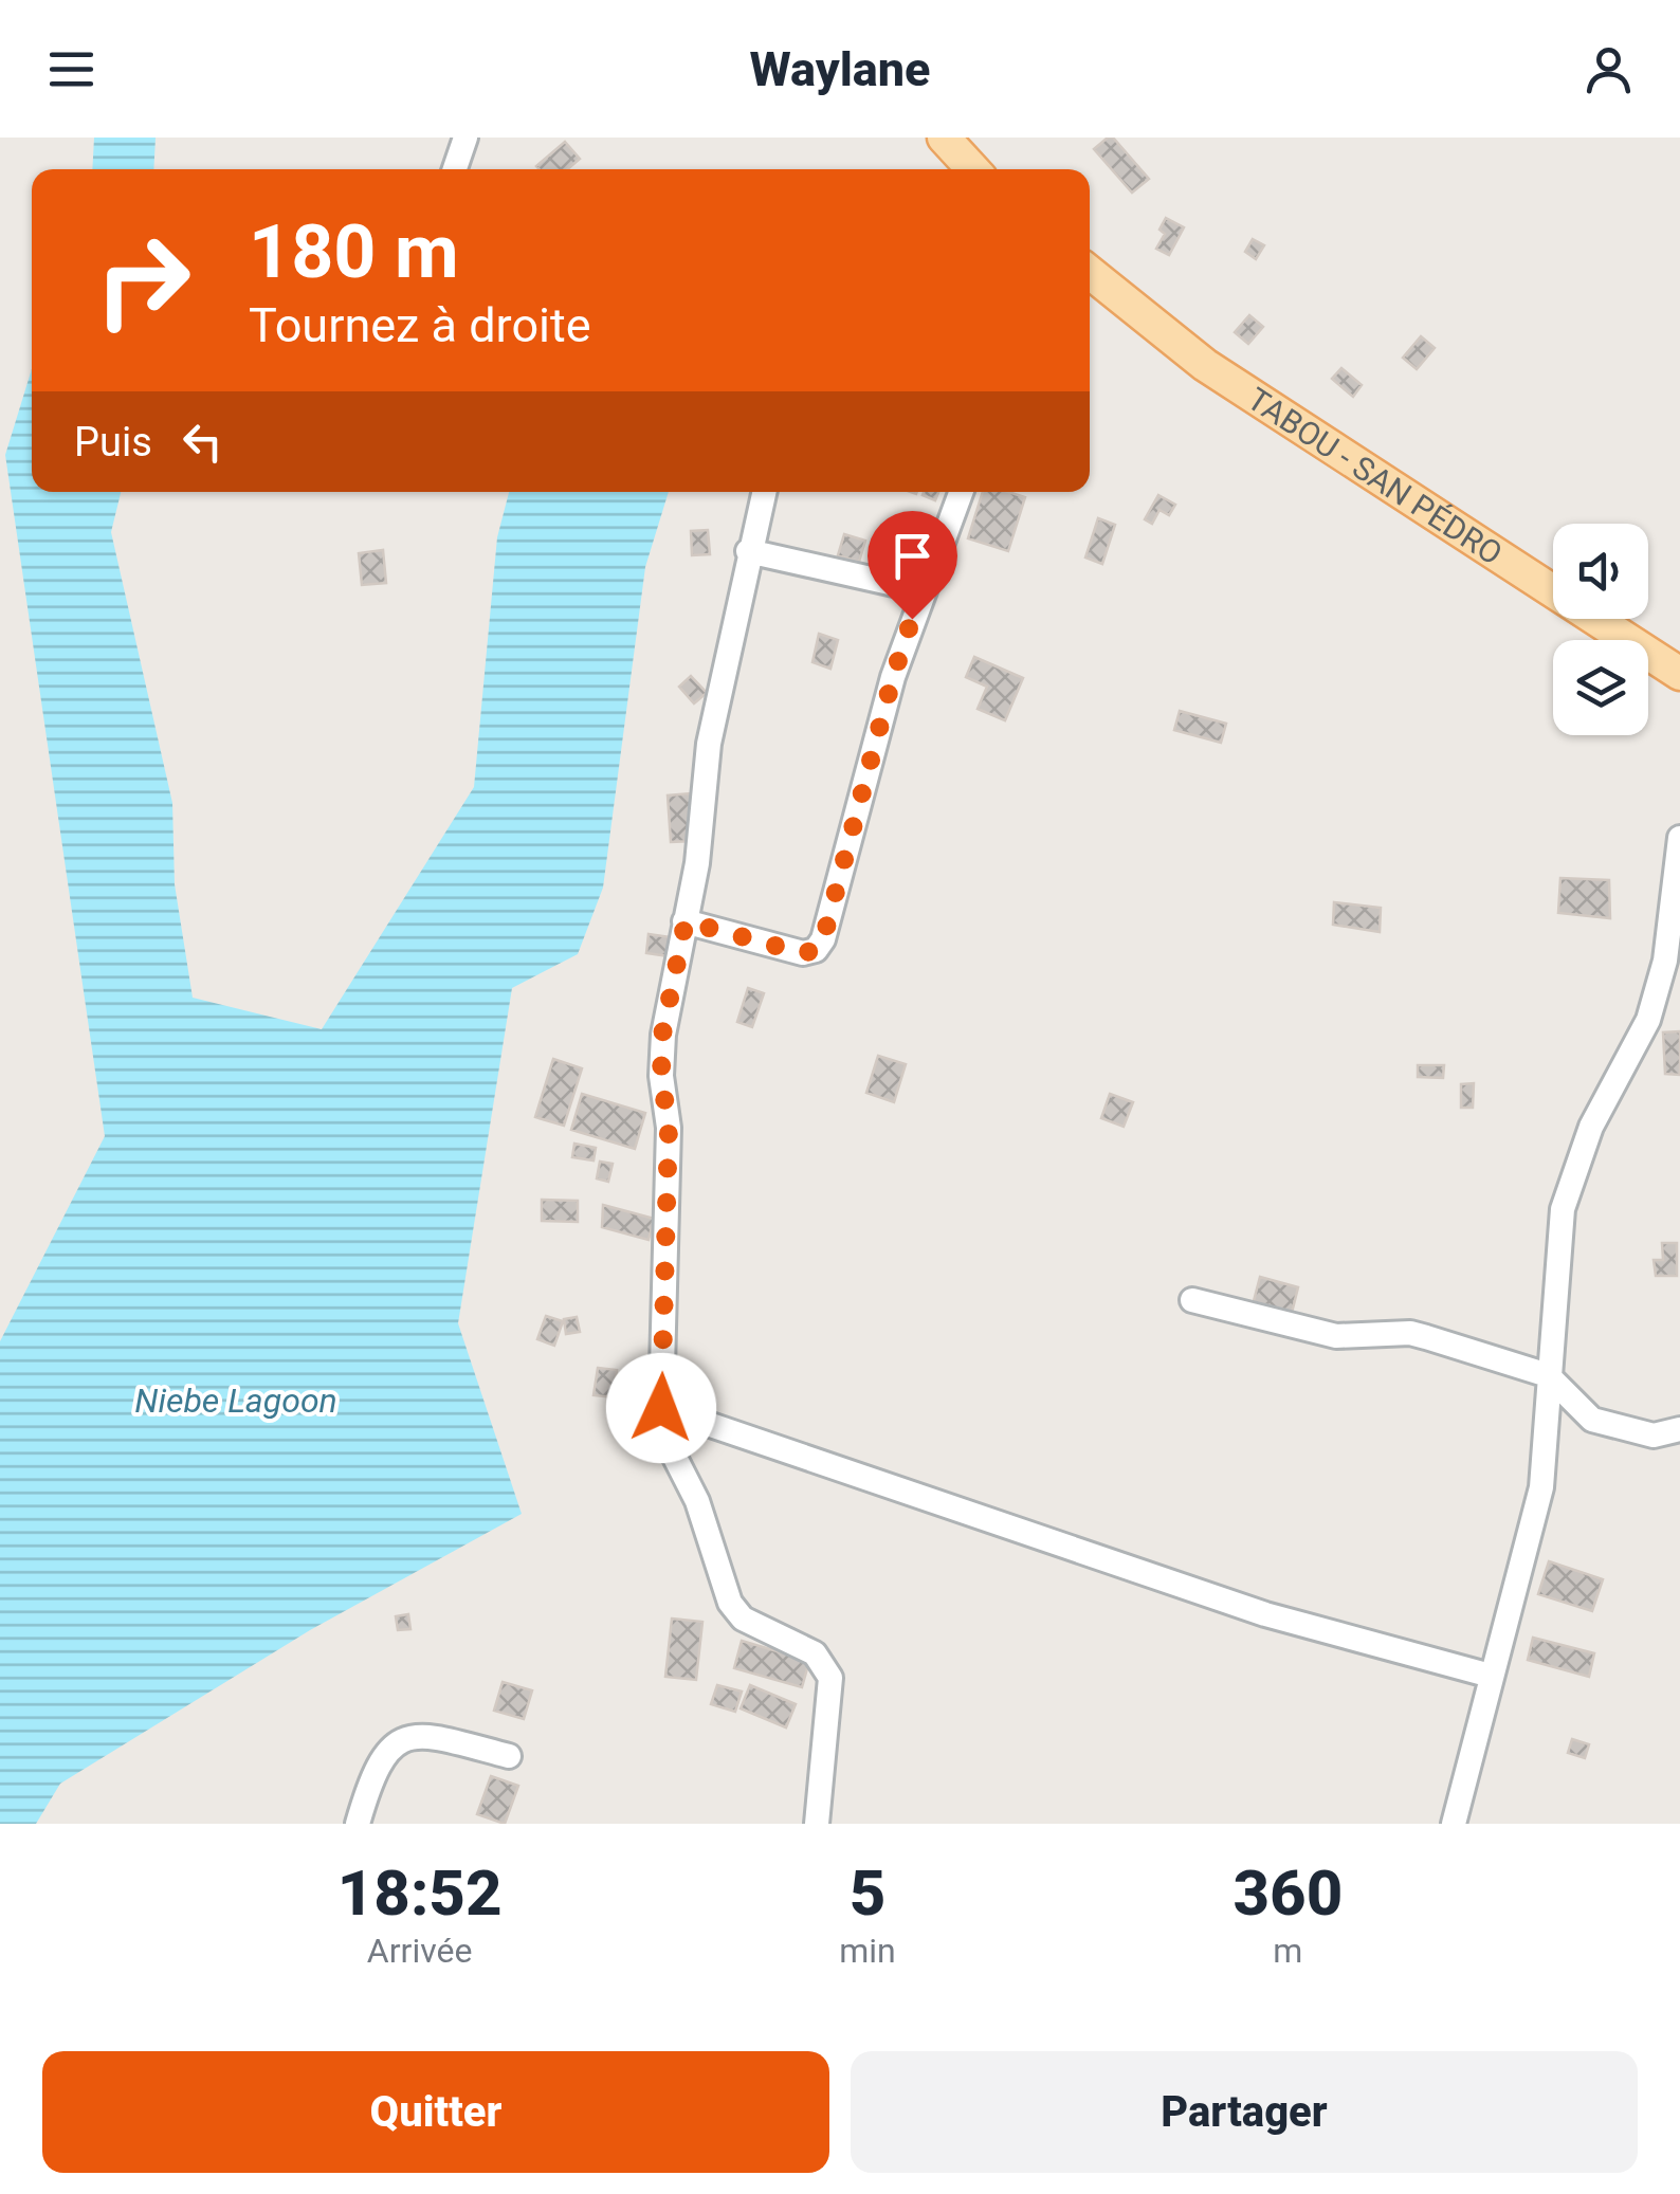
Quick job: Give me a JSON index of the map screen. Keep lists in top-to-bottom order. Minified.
{"streets":{"main road":["TABOU - SAN PÉDRO"]},"water":["Niebe Lagoon"],"page":{"header":"Waylane","turn":["180 m","Tournez à droite"],"then":"Puis","eta":["18:52","Arrivée","5","min","360","m"],"buttons":["Quitter","Partager"]}}
